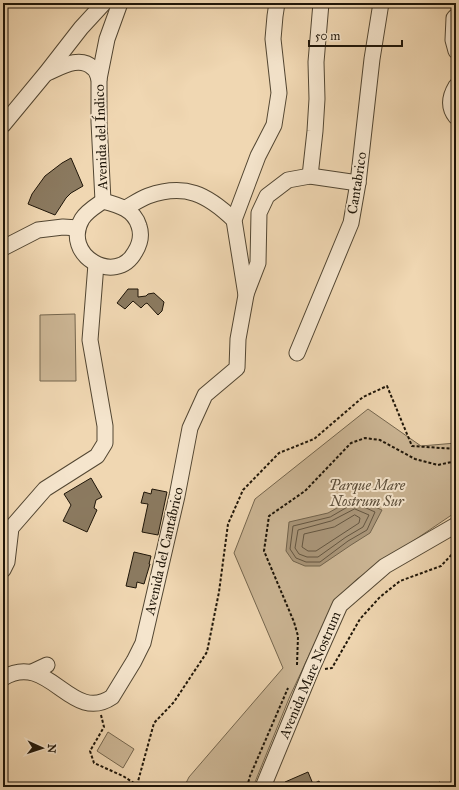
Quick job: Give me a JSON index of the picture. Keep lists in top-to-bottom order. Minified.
{"streets":{"street":["Avenida del Índico","Cantabrico","Avenida del Cantábrico","Avenida Mare Nostrum"]},"crossings":[["Cantabrico","Avenida del Cantábrico"]],"parks":["Parque Mare Nostrum Sur"],"scale_bar":"50 m","north":"right"}
